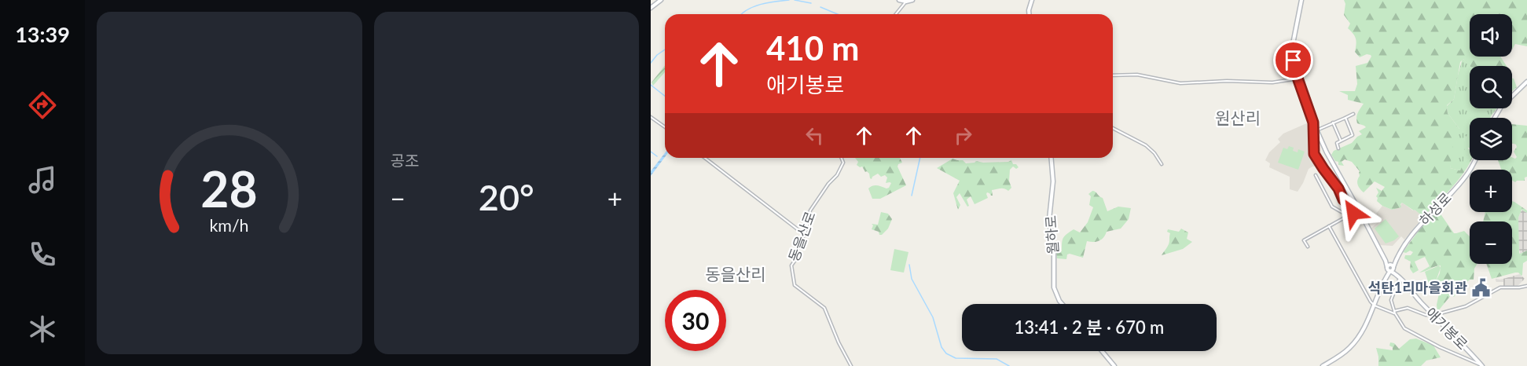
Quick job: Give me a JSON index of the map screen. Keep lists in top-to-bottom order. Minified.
{"streets":{"street":["하성로","월하로","동을산로","애기봉로"]},"crossings":[["하성로","애기봉로"]],"districts":["원산리","동을산리"],"places":{"public building":["석탄1리마을회관"]},"page":{"tabs":"13:39","tile":"공조","map_buttons":["+","−"],"turn":["410 m","애기봉로"],"heat":["−","20°","+"],"limit":"30","trip":"13:41 · 2 분 · 670 m","gauge":["28","km/h"]}}
